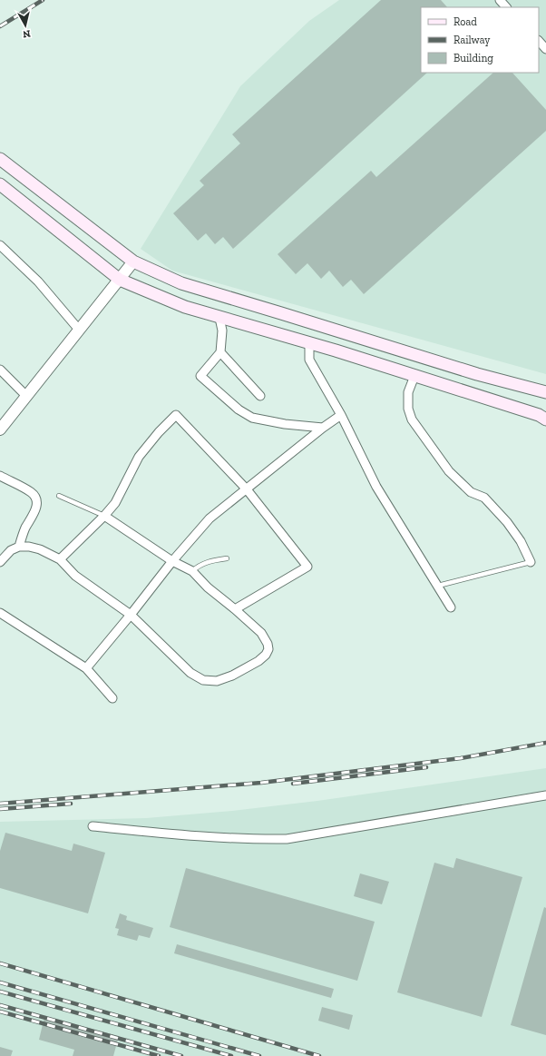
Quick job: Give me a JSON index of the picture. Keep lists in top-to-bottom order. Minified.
{"legend":["Road","Railway","Building"],"north":"bottom"}
